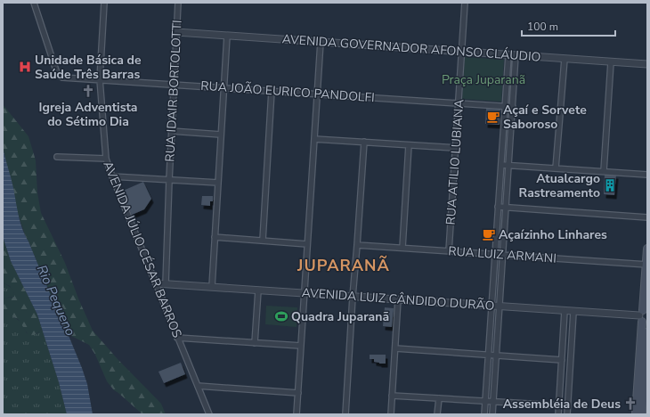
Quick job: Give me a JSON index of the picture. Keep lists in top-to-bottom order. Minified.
{"streets":{"street":["AVENIDA GOVERNADOR AFONSO CLÁUDIO","RUA IDAIR BORTOLOTTI","RUA JOÃO EURICO PANDOLFI","RUA ATILIO LUBIANA","AVENIDA JÚLIO CÉSAR BARROS","RUA LUIZ ARMANI","AVENIDA LUIZ CÂNDIDO DURÃO"]},"crossings":[["AVENIDA GOVERNADOR AFONSO CLÁUDIO","RUA IDAIR BORTOLOTTI"],["AVENIDA GOVERNADOR AFONSO CLÁUDIO","RUA ATILIO LUBIANA"],["RUA IDAIR BORTOLOTTI","RUA JOÃO EURICO PANDOLFI"],["RUA IDAIR BORTOLOTTI","AVENIDA LUIZ CÂNDIDO DURÃO"],["RUA JOÃO EURICO PANDOLFI","RUA ATILIO LUBIANA"],["RUA JOÃO EURICO PANDOLFI","AVENIDA JÚLIO CÉSAR BARROS"],["RUA ATILIO LUBIANA","RUA LUIZ ARMANI"],["AVENIDA JÚLIO CÉSAR BARROS","AVENIDA LUIZ CÂNDIDO DURÃO"]],"districts":["JUPARANÃ"],"water":["Rio Pequeno"],"parks":["Praça Juparanã"],"places":{"hospital":["Unidade Básica de Saúde Três Barras"],"church":["Igreja Adventista do Sétimo Dia","Assembléia de Deus"],"cafe":["Açaí e Sorvete Saboroso","Açaízinho Linhares"],"building":["Atualcargo Rastreamento"],"sports":["Quadra Juparanã"]},"scale_bar":"100 m"}
